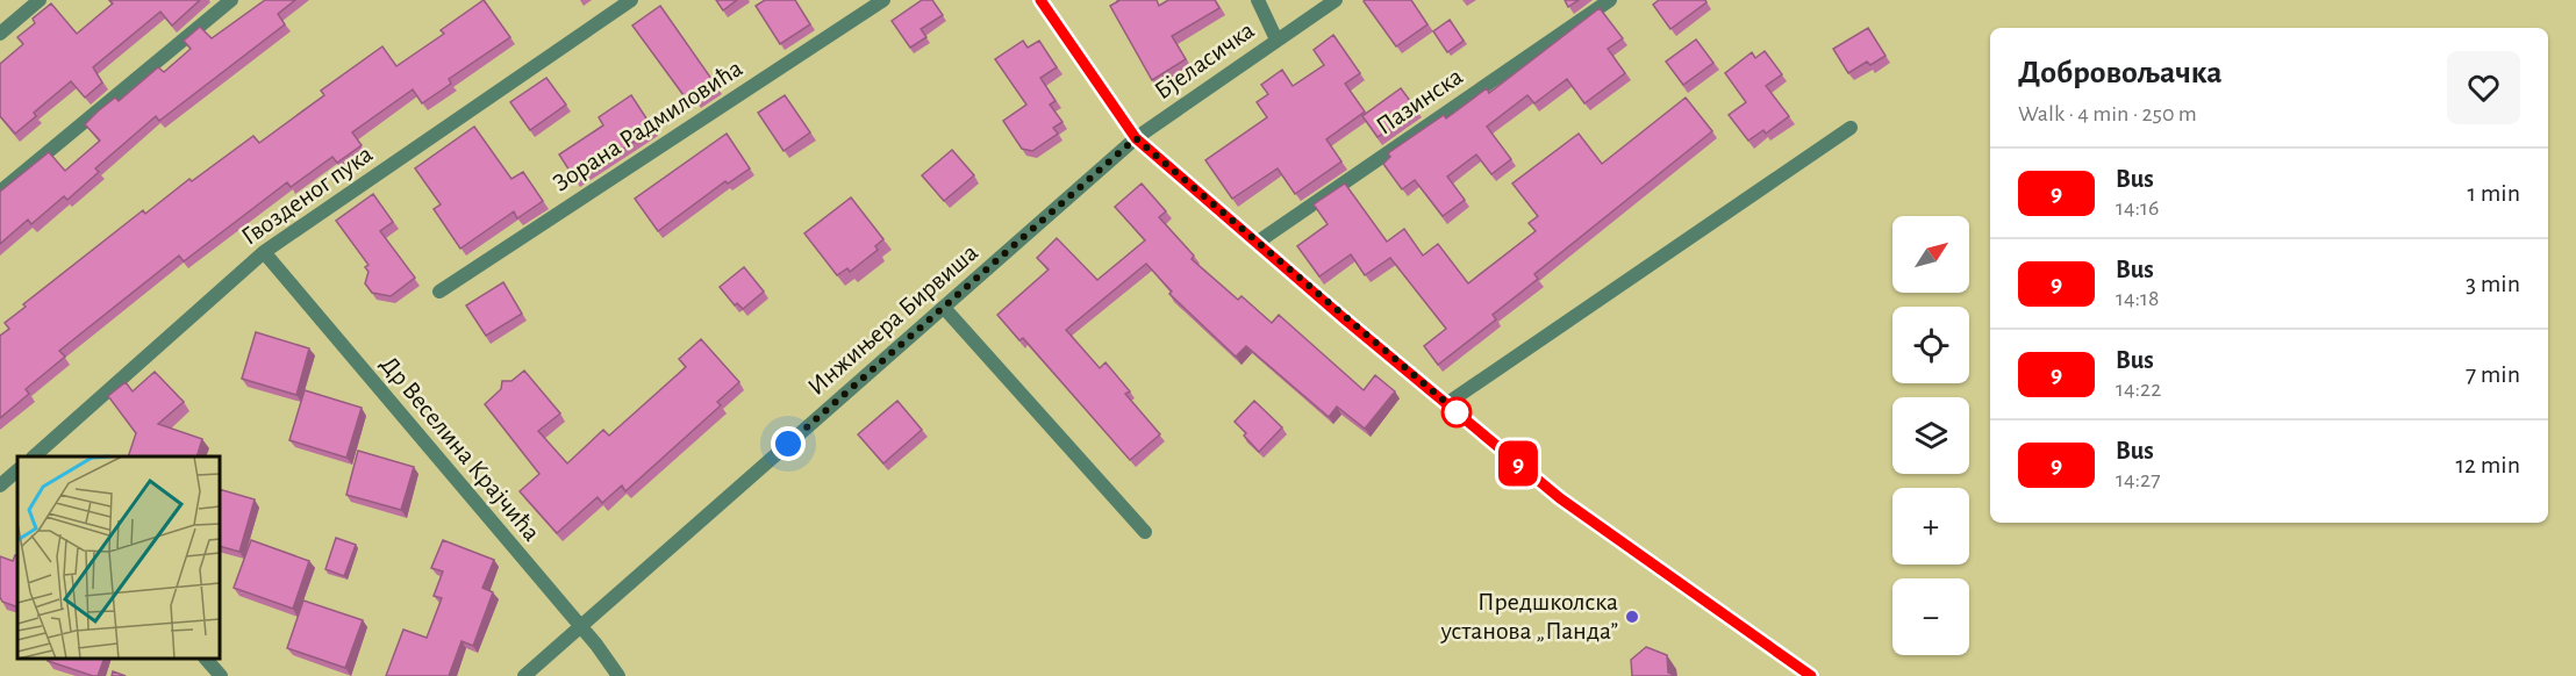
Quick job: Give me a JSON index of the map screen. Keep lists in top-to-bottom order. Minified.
{"streets":{"street":["Бјеласичка","Пазинска","Зорана Радмиловића","Гвозденог пука","Инжињера Бирвиша","Др Веселина Крајчића"]},"crossings":[["Бјеласичка","Инжињера Бирвиша"],["Гвозденог пука","Др Веселина Крајчића"],["Инжињера Бирвиша","Др Веселина Крајчића"]],"places":["Предшколска установа „Панда”"],"lines":["bus line 9"],"north":"top right","page":{"on_map":"9","heading":["Добровољачка","Walk · 4 min · 250 m"],"list":[{"mark":"9","name":"Bus","note":"14:16","value":"1 min"},{"mark":"9","name":"Bus","note":"14:18","value":"3 min"},{"mark":"9","name":"Bus","note":"14:22","value":"7 min"},{"mark":"9","name":"Bus","note":"14:27","value":"12 min"}],"map_buttons":["+","−"]}}
